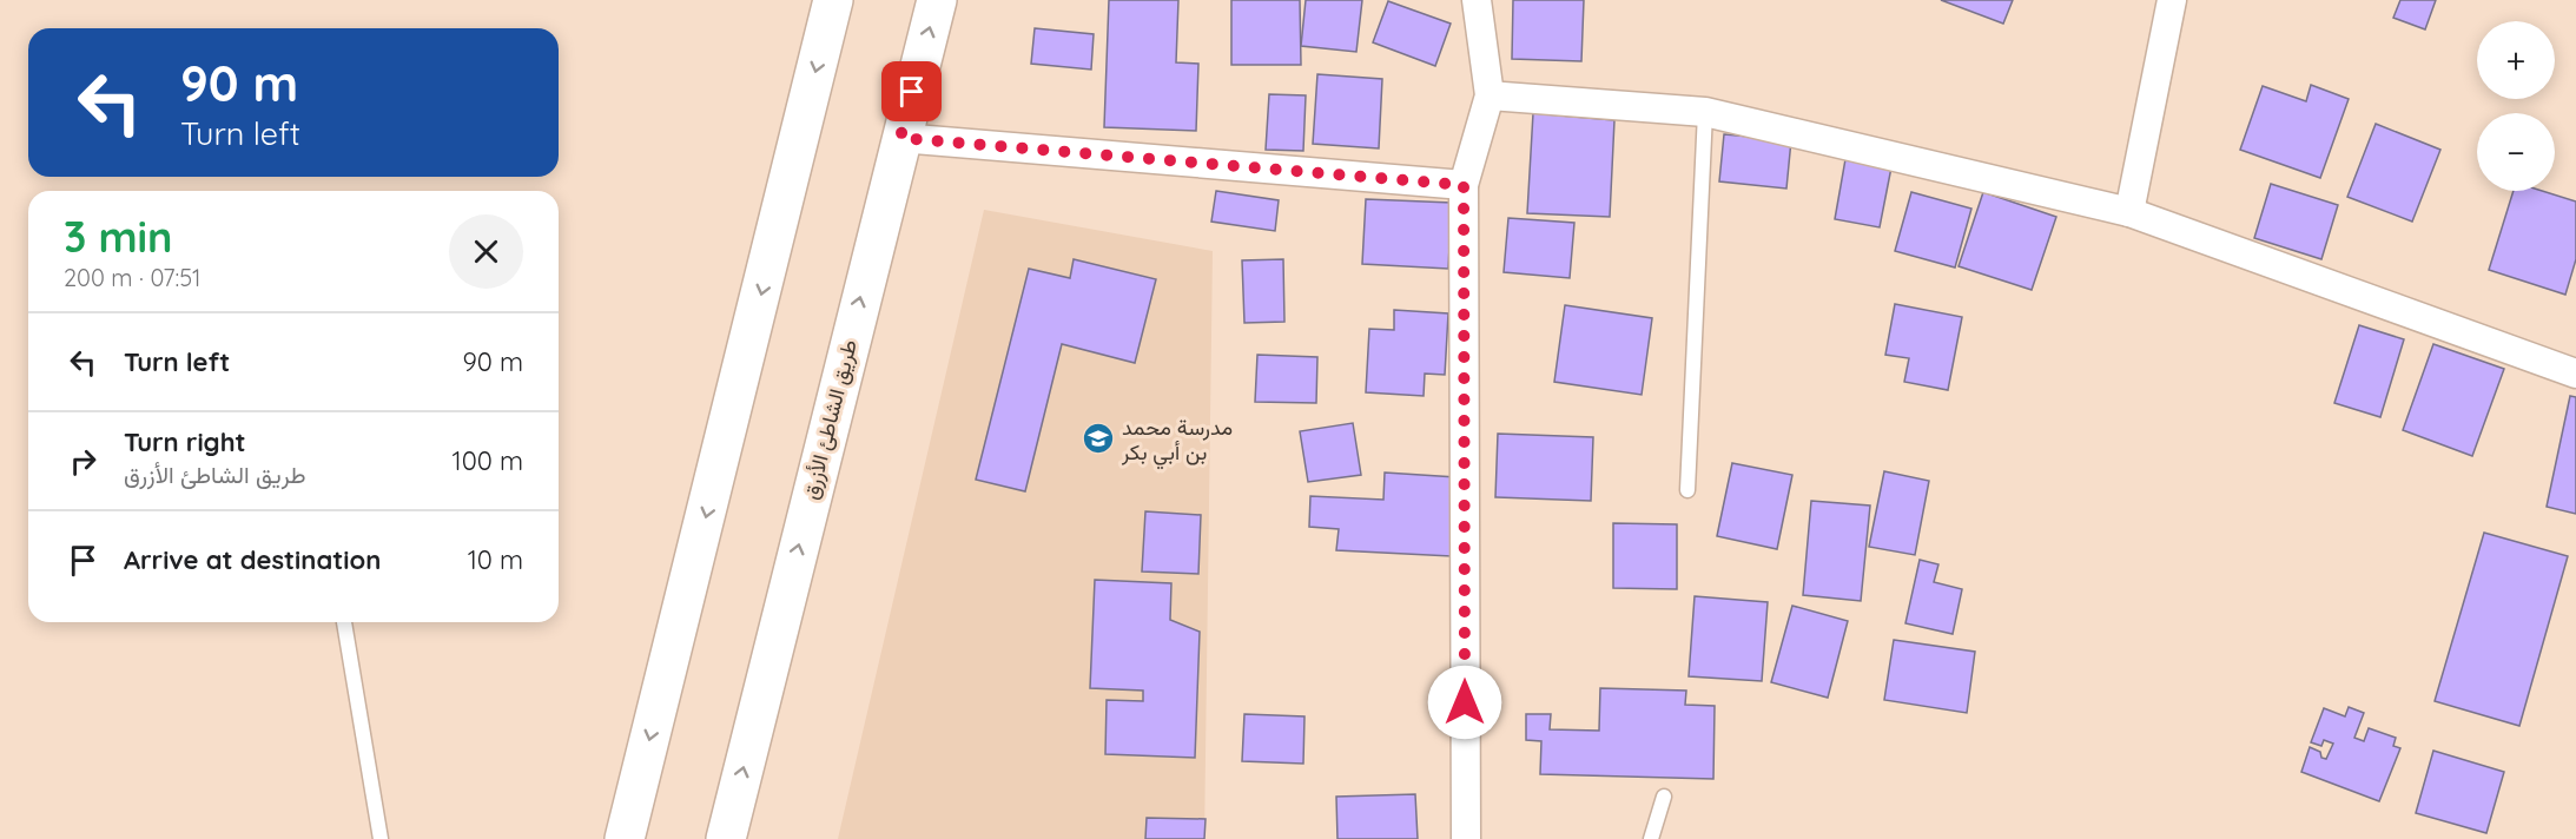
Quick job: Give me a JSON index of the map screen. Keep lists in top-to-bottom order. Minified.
{"streets":{"main road":["طريق الشاطئ الأزرق"]},"places":{"school or university":["مدرسة محمد بن أبي بكر"]},"page":{"map_buttons":["+","−"],"turn":["90 m","Turn left"],"heading":["3 min","200 m · 07:51"],"list":[{"name":"Turn left","value":"90 m"},{"name":"Turn right","note":"طريق الشاطئ الأزرق","value":"100 m"},{"name":"Arrive at destination","value":"10 m"}]}}
